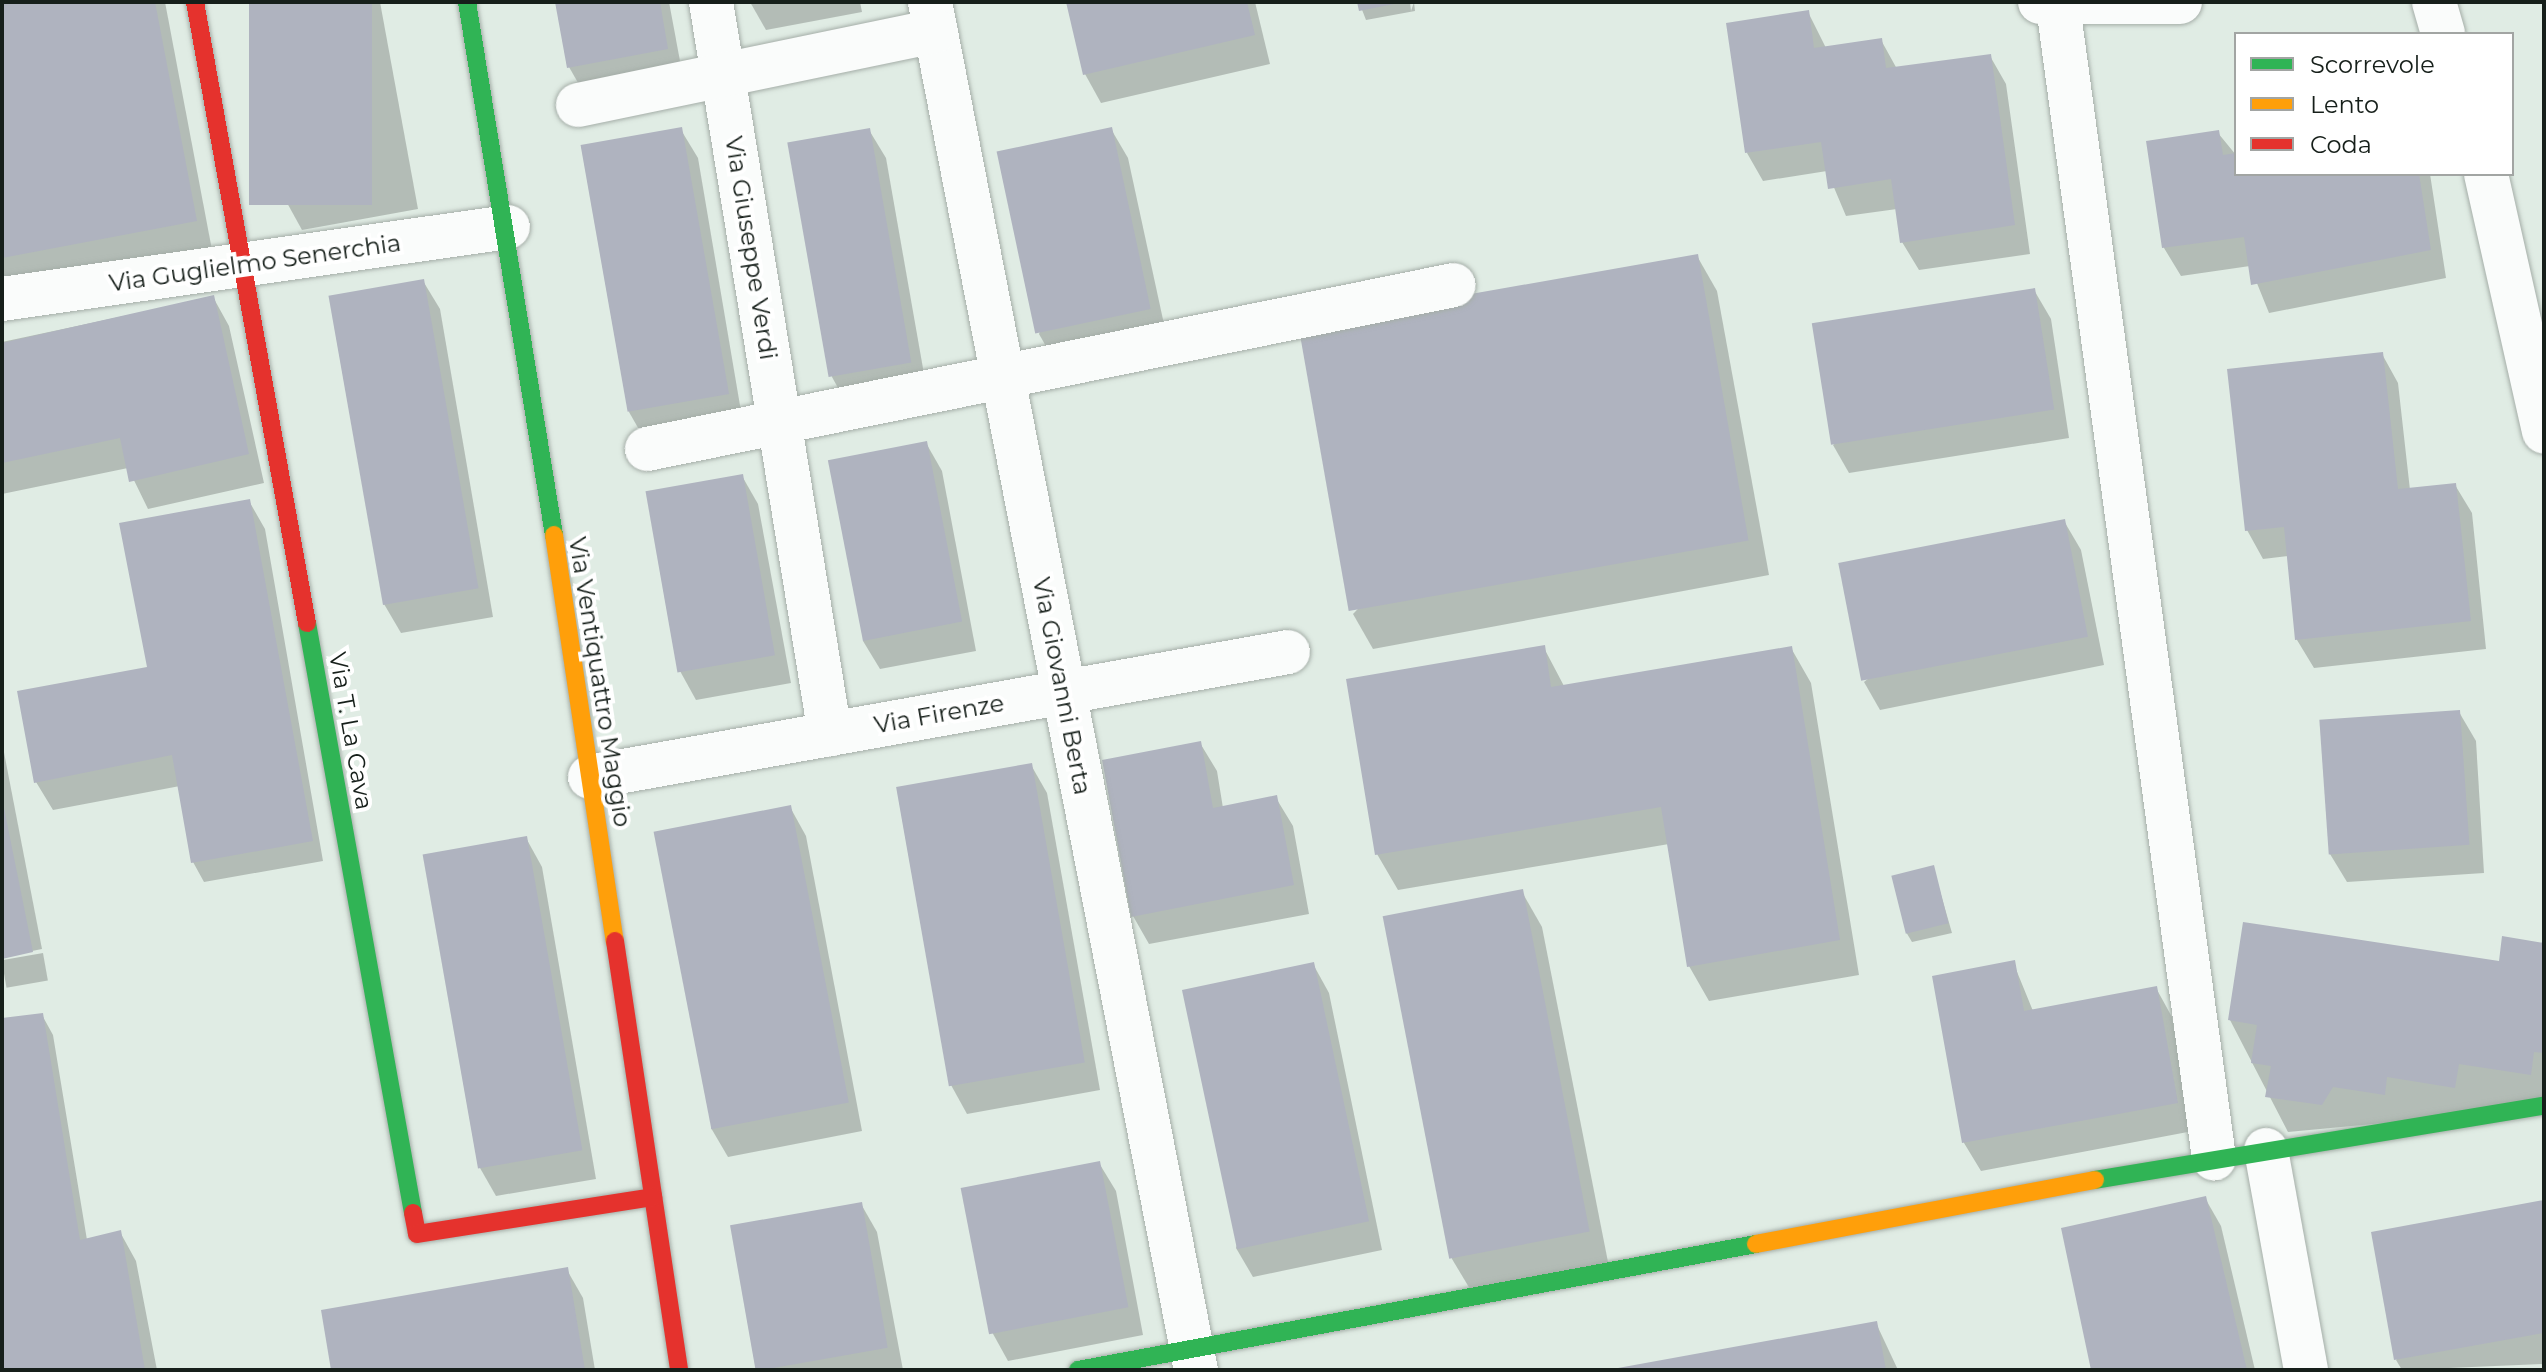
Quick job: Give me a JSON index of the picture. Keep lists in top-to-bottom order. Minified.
{"streets":{"street":["Via Giuseppe Verdi","Via Guglielmo Senerchia","Via Ventiquattro Maggio","Via Giovanni Berta","Via Firenze","Via T. La Cava"]},"crossings":[["Via Giuseppe Verdi","Via Firenze"],["Via Guglielmo Senerchia","Via Ventiquattro Maggio"],["Via Guglielmo Senerchia","Via T. La Cava"],["Via Ventiquattro Maggio","Via Firenze"],["Via Ventiquattro Maggio","Via T. La Cava"],["Via Giovanni Berta","Via Firenze"]],"legend":["Scorrevole","Lento","Coda"]}
